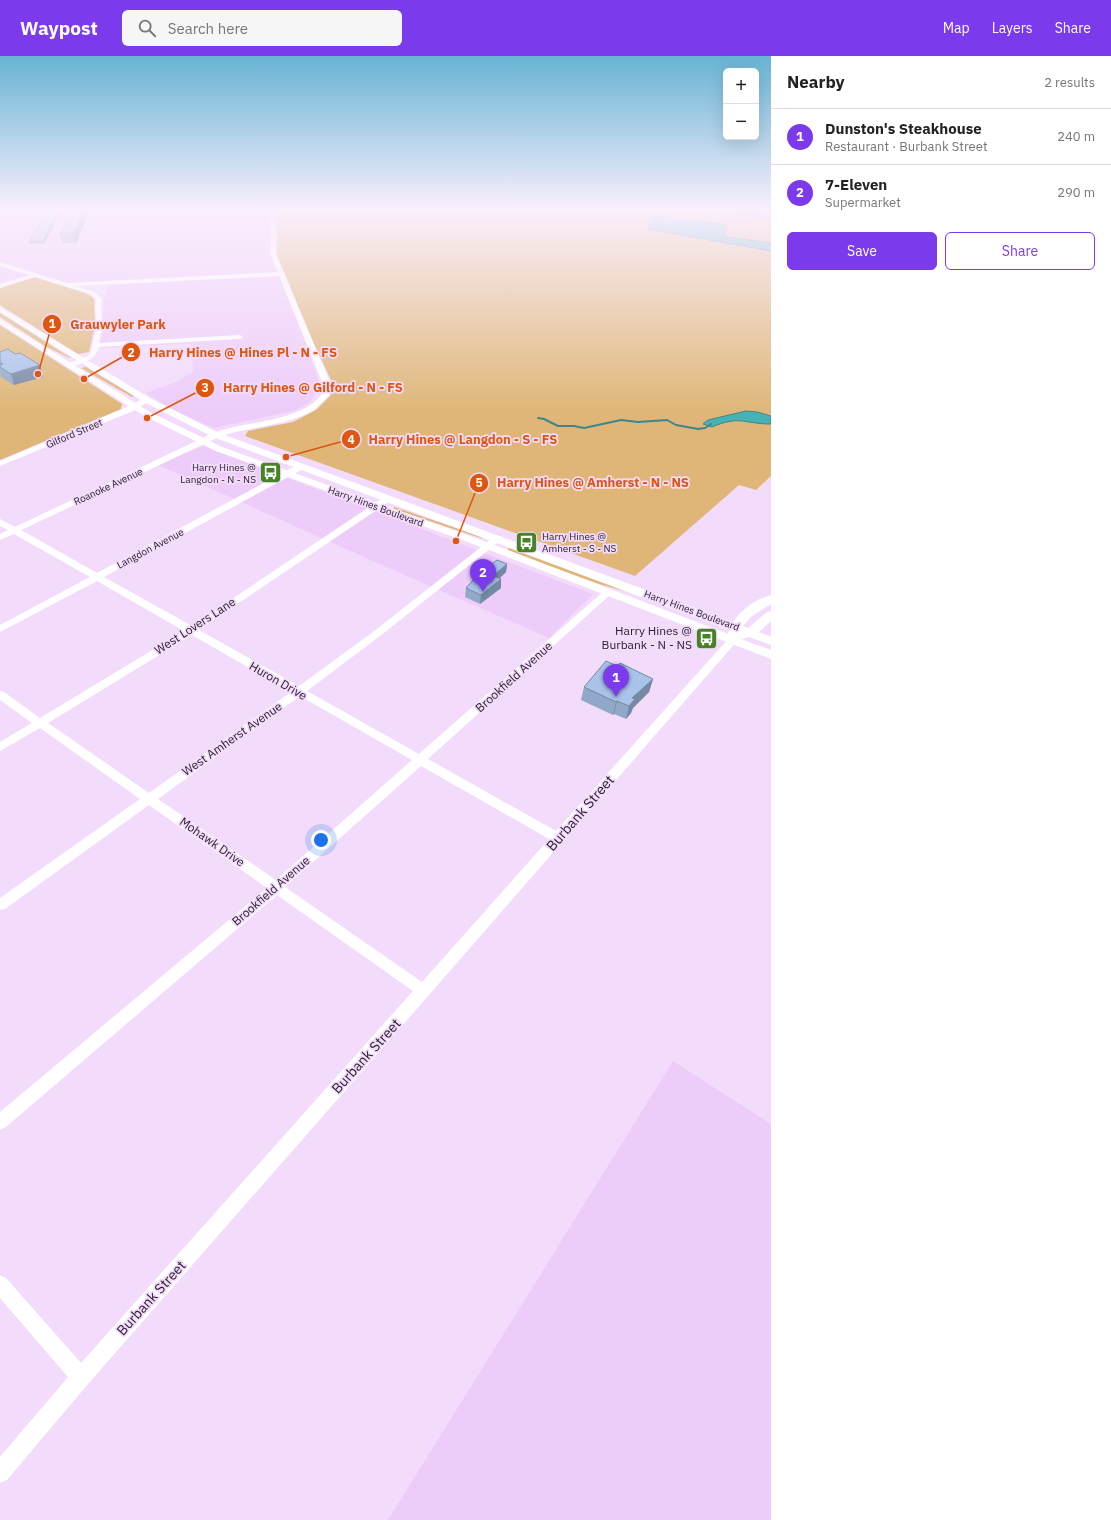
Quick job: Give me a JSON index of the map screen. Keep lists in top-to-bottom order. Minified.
{"streets":{"main road":["Harry Hines Boulevard"],"street":["Gilford Street","Roanoke Avenue","Langdon Avenue","West Lovers Lane","Brookfield Avenue","Huron Drive","West Amherst Avenue","Burbank Street","Mohawk Drive"]},"crossings":[["Gilford Street","Harry Hines Boulevard"],["Roanoke Avenue","Harry Hines Boulevard"],["Roanoke Avenue","Huron Drive"],["Harry Hines Boulevard","Langdon Avenue"],["Harry Hines Boulevard","West Lovers Lane"],["Harry Hines Boulevard","Brookfield Avenue"],["Harry Hines Boulevard","West Amherst Avenue"],["Harry Hines Boulevard","Burbank Street"],["Langdon Avenue","Huron Drive"],["West Lovers Lane","Huron Drive"],["West Lovers Lane","Mohawk Drive"],["Brookfield Avenue","Huron Drive"],["Brookfield Avenue","Mohawk Drive"],["Huron Drive","West Amherst Avenue"],["Huron Drive","Burbank Street"],["West Amherst Avenue","Mohawk Drive"],["Burbank Street","Mohawk Drive"]],"places":{"other":["Grauwyler Park","Harry Hines @ Hines Pl - N - FS","Harry Hines @ Gilford - N - FS","Harry Hines @ Langdon - S - FS","Harry Hines @ Amherst - N - NS"],"bus stop":["Harry Hines @ Langdon - N - NS","Harry Hines @ Amherst - S - NS","Harry Hines @ Burbank - N - NS"]},"page":{"header":"Waypost","search":"Search here","nav":["Map","Layers","Share"],"heading":["Nearby","2 results"],"map_buttons":["+","−"],"list":[{"mark":"1","name":"Dunston's Steakhouse","note":"Restaurant · Burbank Street","value":"240 m"},{"mark":"2","name":"7-Eleven","note":"Supermarket","value":"290 m"}],"buttons":["Save","Share"],"pins":["2","1"]}}
